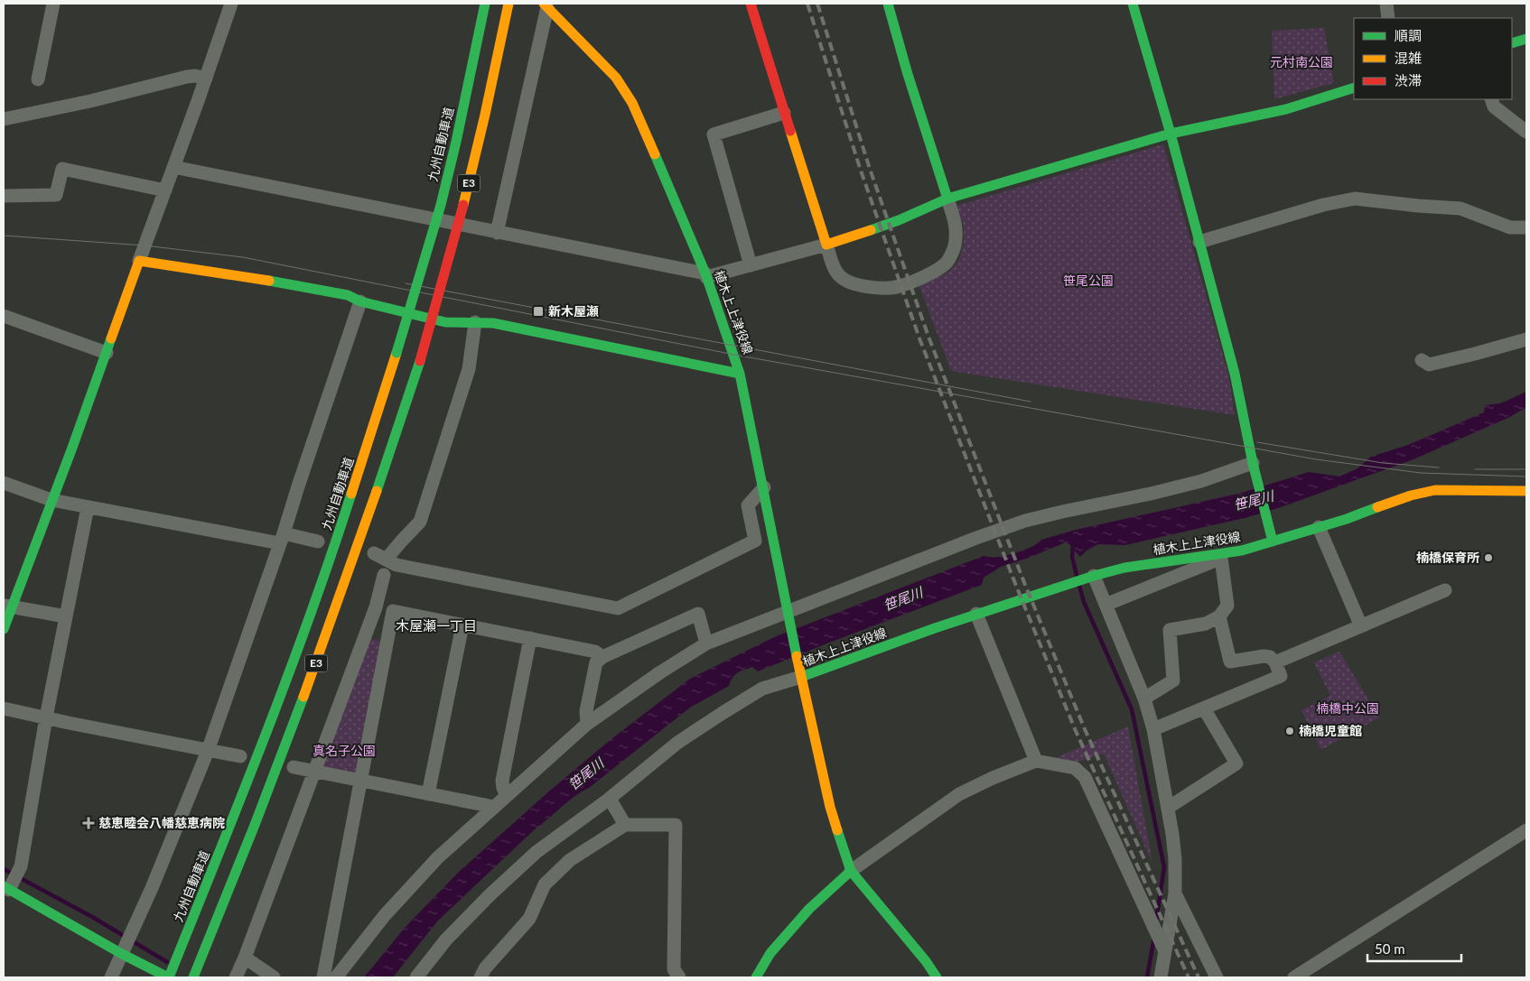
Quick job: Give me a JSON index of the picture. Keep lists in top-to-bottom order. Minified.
{"streets":{"main road":["九州自動車道","E3","植木上上津役線"]},"districts":["木屋瀬一丁目"],"water":["笹尾川"],"parks":["元村南公園","笹尾公園","楠橋中公園","真名子公園"],"places":{"transit":["新木屋瀬"],"other":["楠橋保育所","楠橋児童館"],"health":["慈恵睦会八幡慈恵病院"]},"legend":["順調","混雑","渋滞"],"scale_bar":"50 m"}
